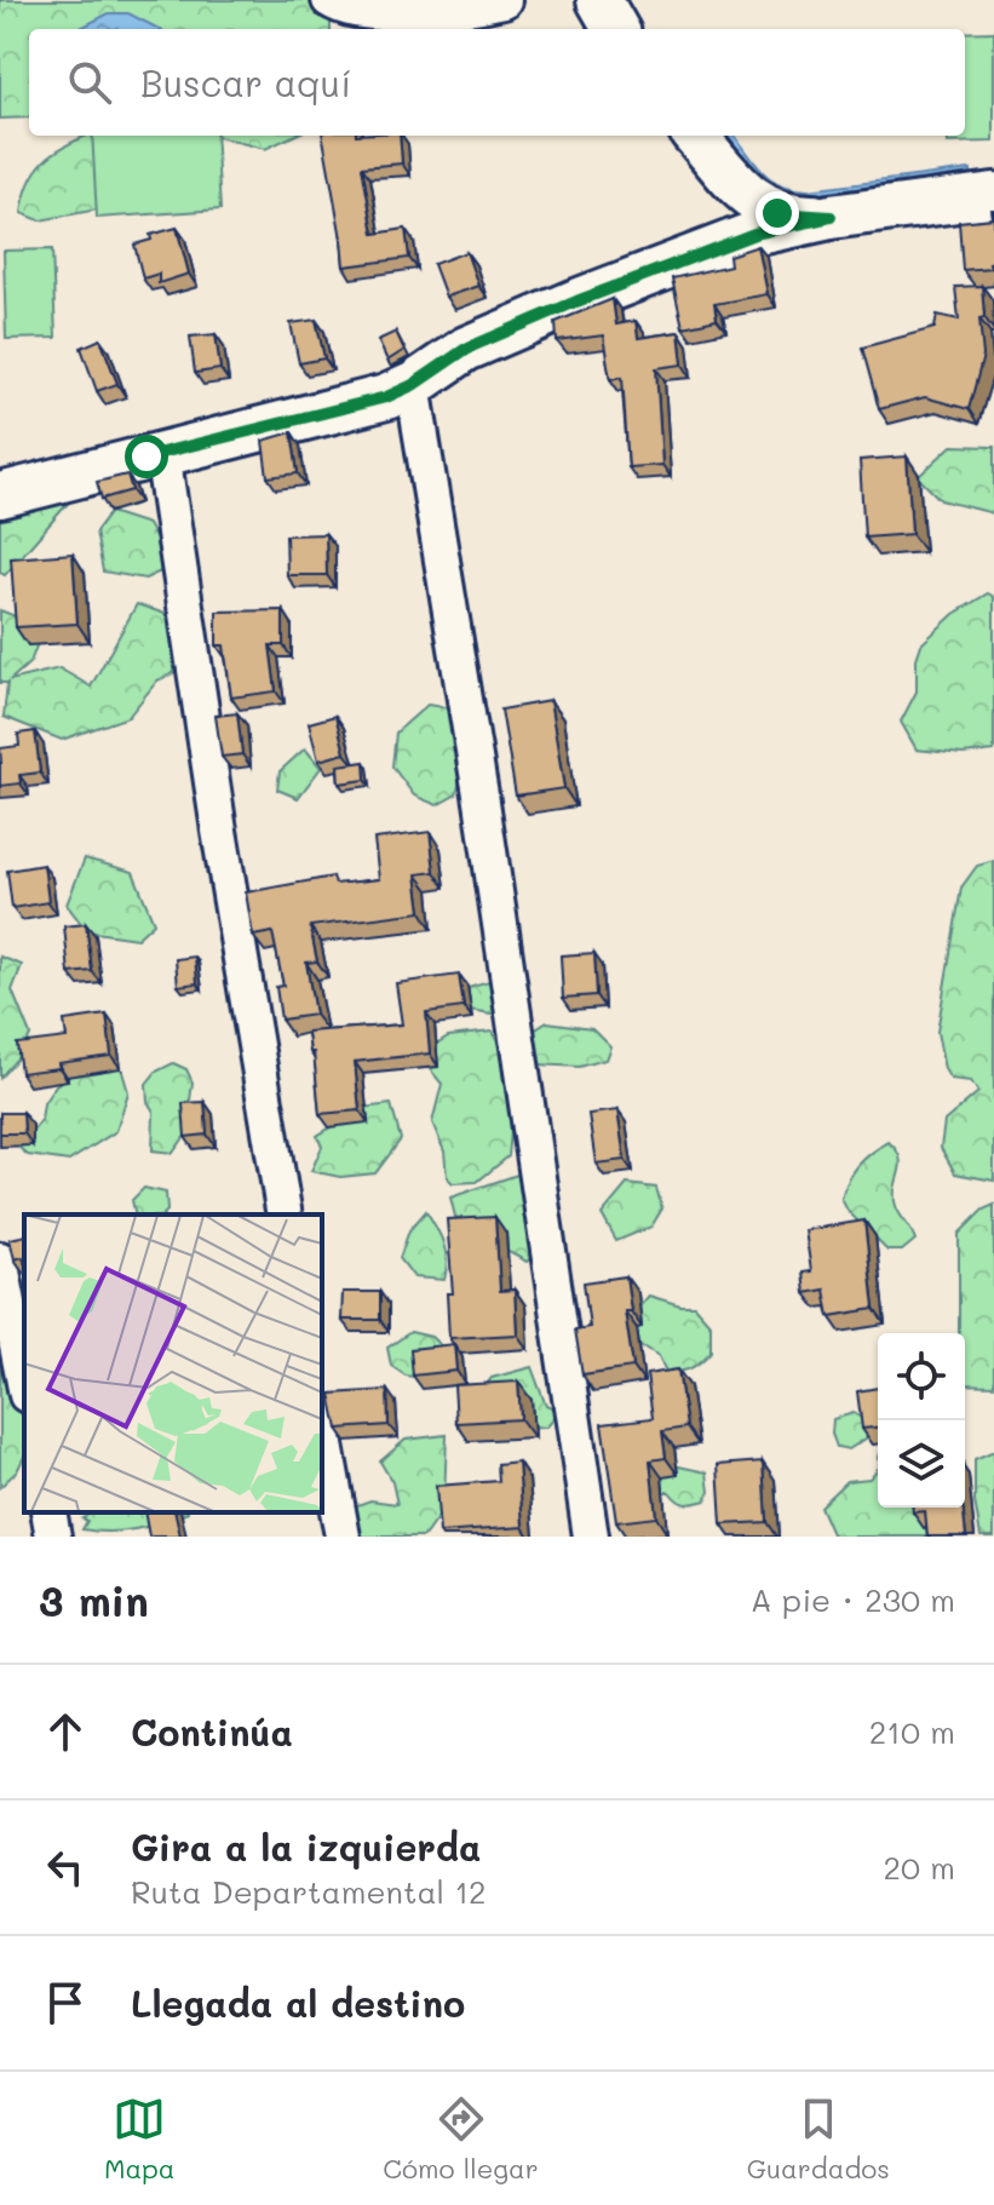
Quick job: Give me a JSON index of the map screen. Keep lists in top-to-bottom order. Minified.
{"page":{"search":"Buscar aquí","heading":["3 min","A pie · 230 m"],"list":[["Continúa","210 m"],["Gira a la izquierda","Ruta Departamental 12","20 m"],"Llegada al destino"],"nav":["Mapa","Cómo llegar","Guardados"]}}
